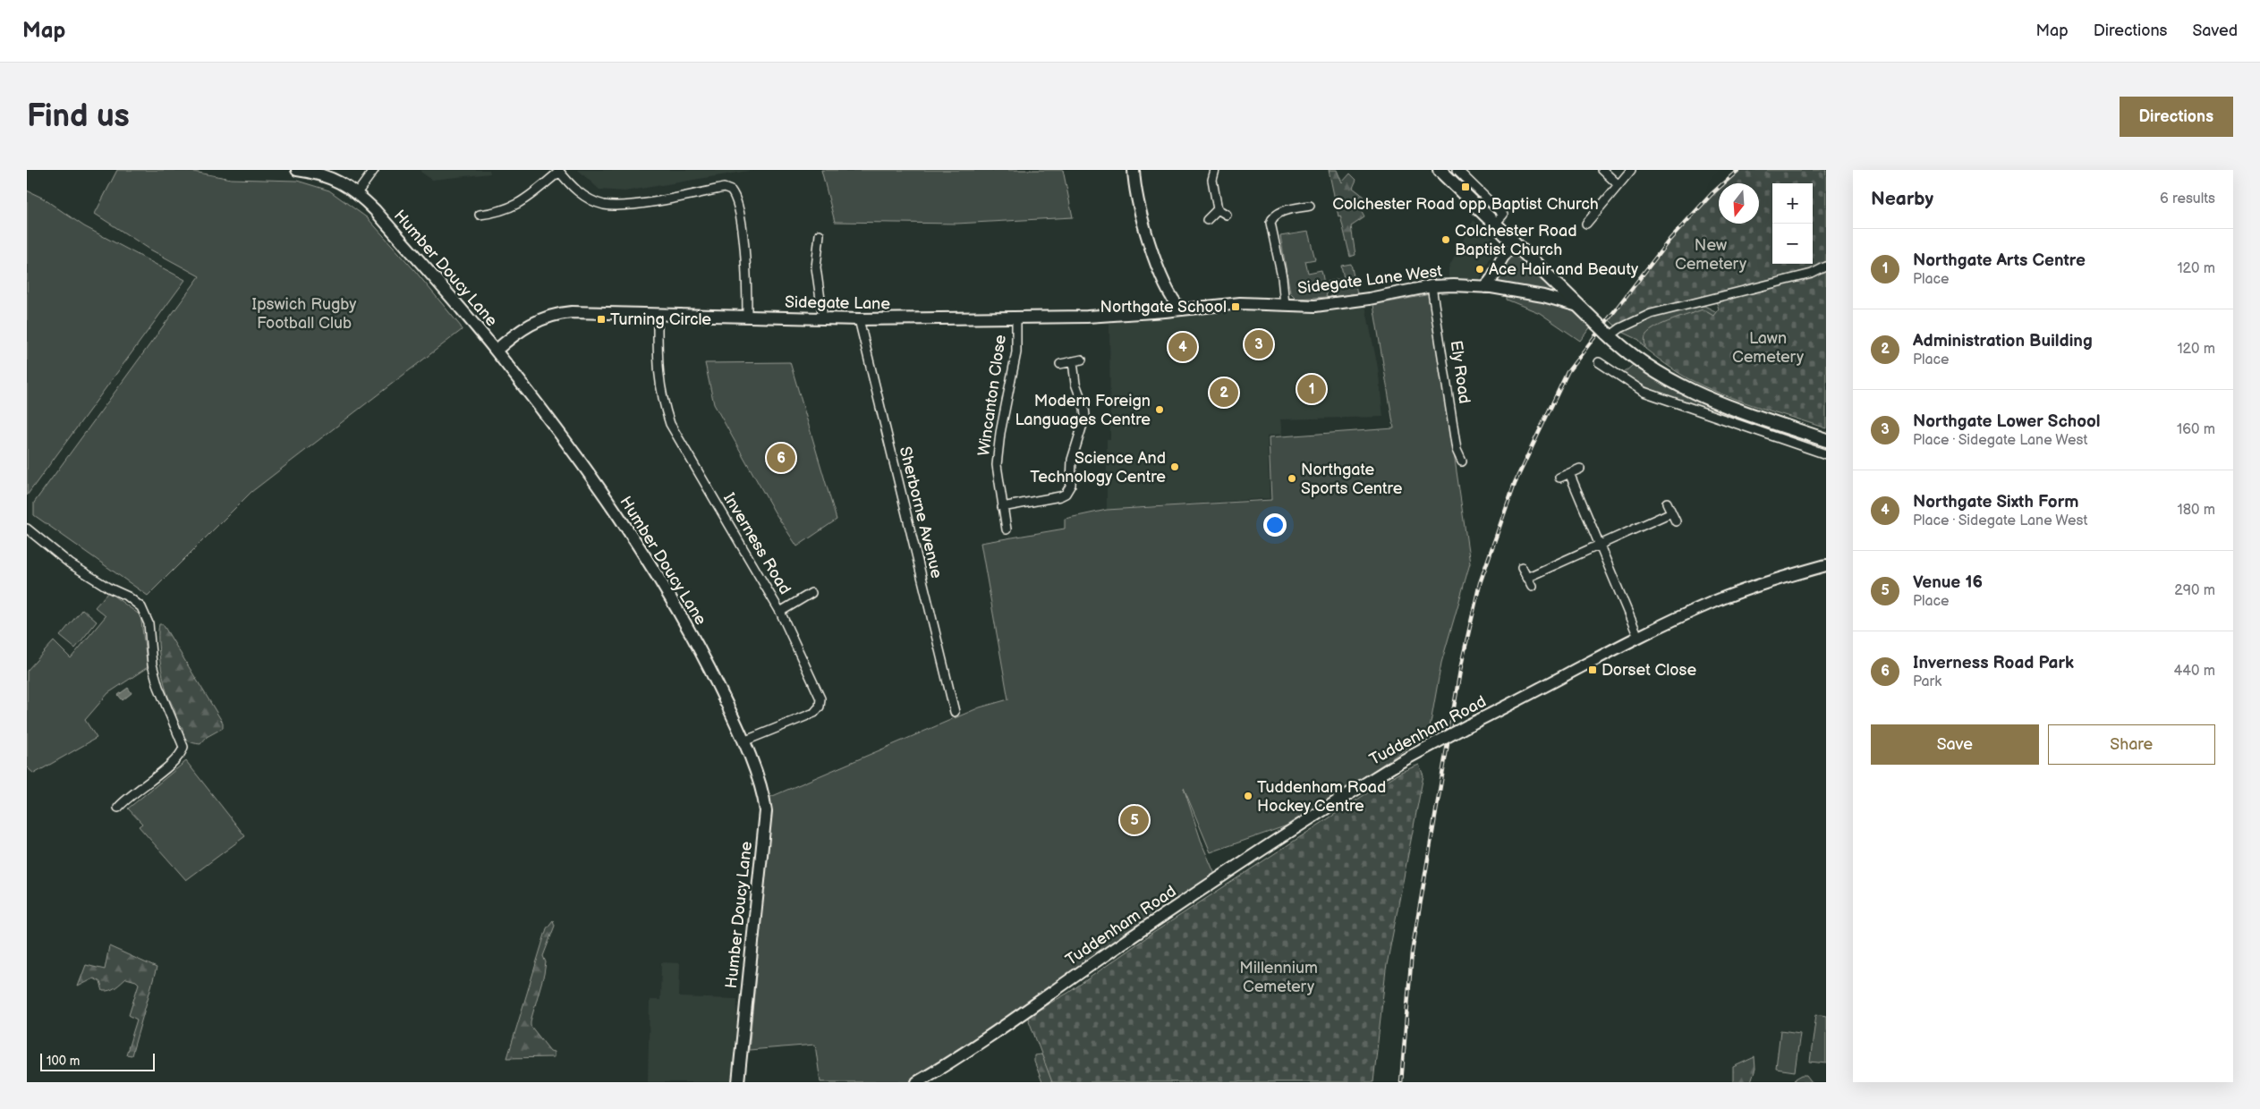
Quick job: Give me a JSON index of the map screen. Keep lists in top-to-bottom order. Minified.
{"streets":{"street":["Humber Doucy Lane","Sidegate Lane West","Sidegate Lane","Ely Road","Wincanton Close","Sherborne Avenue","Inverness Road","Tuddenham Road"]},"crossings":[["Humber Doucy Lane","Sidegate Lane"],["Humber Doucy Lane","Inverness Road"],["Sidegate Lane West","Sidegate Lane"],["Sidegate Lane West","Ely Road"],["Sidegate Lane","Wincanton Close"],["Sidegate Lane","Sherborne Avenue"],["Sidegate Lane","Inverness Road"]],"parks":["New Cemetery","Ipswich Rugby Football Club","Lawn Cemetery","Millennium Cemetery"],"places":{"transit":["Colchester Road opp Baptist Church","Northgate School","Turning Circle","Dorset Close"],"other":["Colchester Road Baptist Church","Ace Hair and Beauty","Modern Foreign Languages Centre","Science And Technology Centre","Northgate Sports Centre","Tuddenham Road Hockey Centre"]},"scale_bar":"100 m","north":"bottom","page":{"header":"Map","nav":["Map","Directions","Saved"],"buttons":["Directions",["Save","Share"]],"title":"Find us","heading":["Nearby","6 results"],"map_buttons":["+","−"],"list":[{"mark":"1","name":"Northgate Arts Centre","note":"Place","value":"120 m"},{"mark":"2","name":"Administration Building","note":"Place","value":"120 m"},{"mark":"3","name":"Northgate Lower School","note":"Place · Sidegate Lane West","value":"160 m"},{"mark":"4","name":"Northgate Sixth Form","note":"Place · Sidegate Lane West","value":"180 m"},{"mark":"5","name":"Venue 16","note":"Place","value":"290 m"},{"mark":"6","name":"Inverness Road Park","note":"Park","value":"440 m"}],"pins":["3","4","1","2","6","5"],"scale":"100 m"}}
